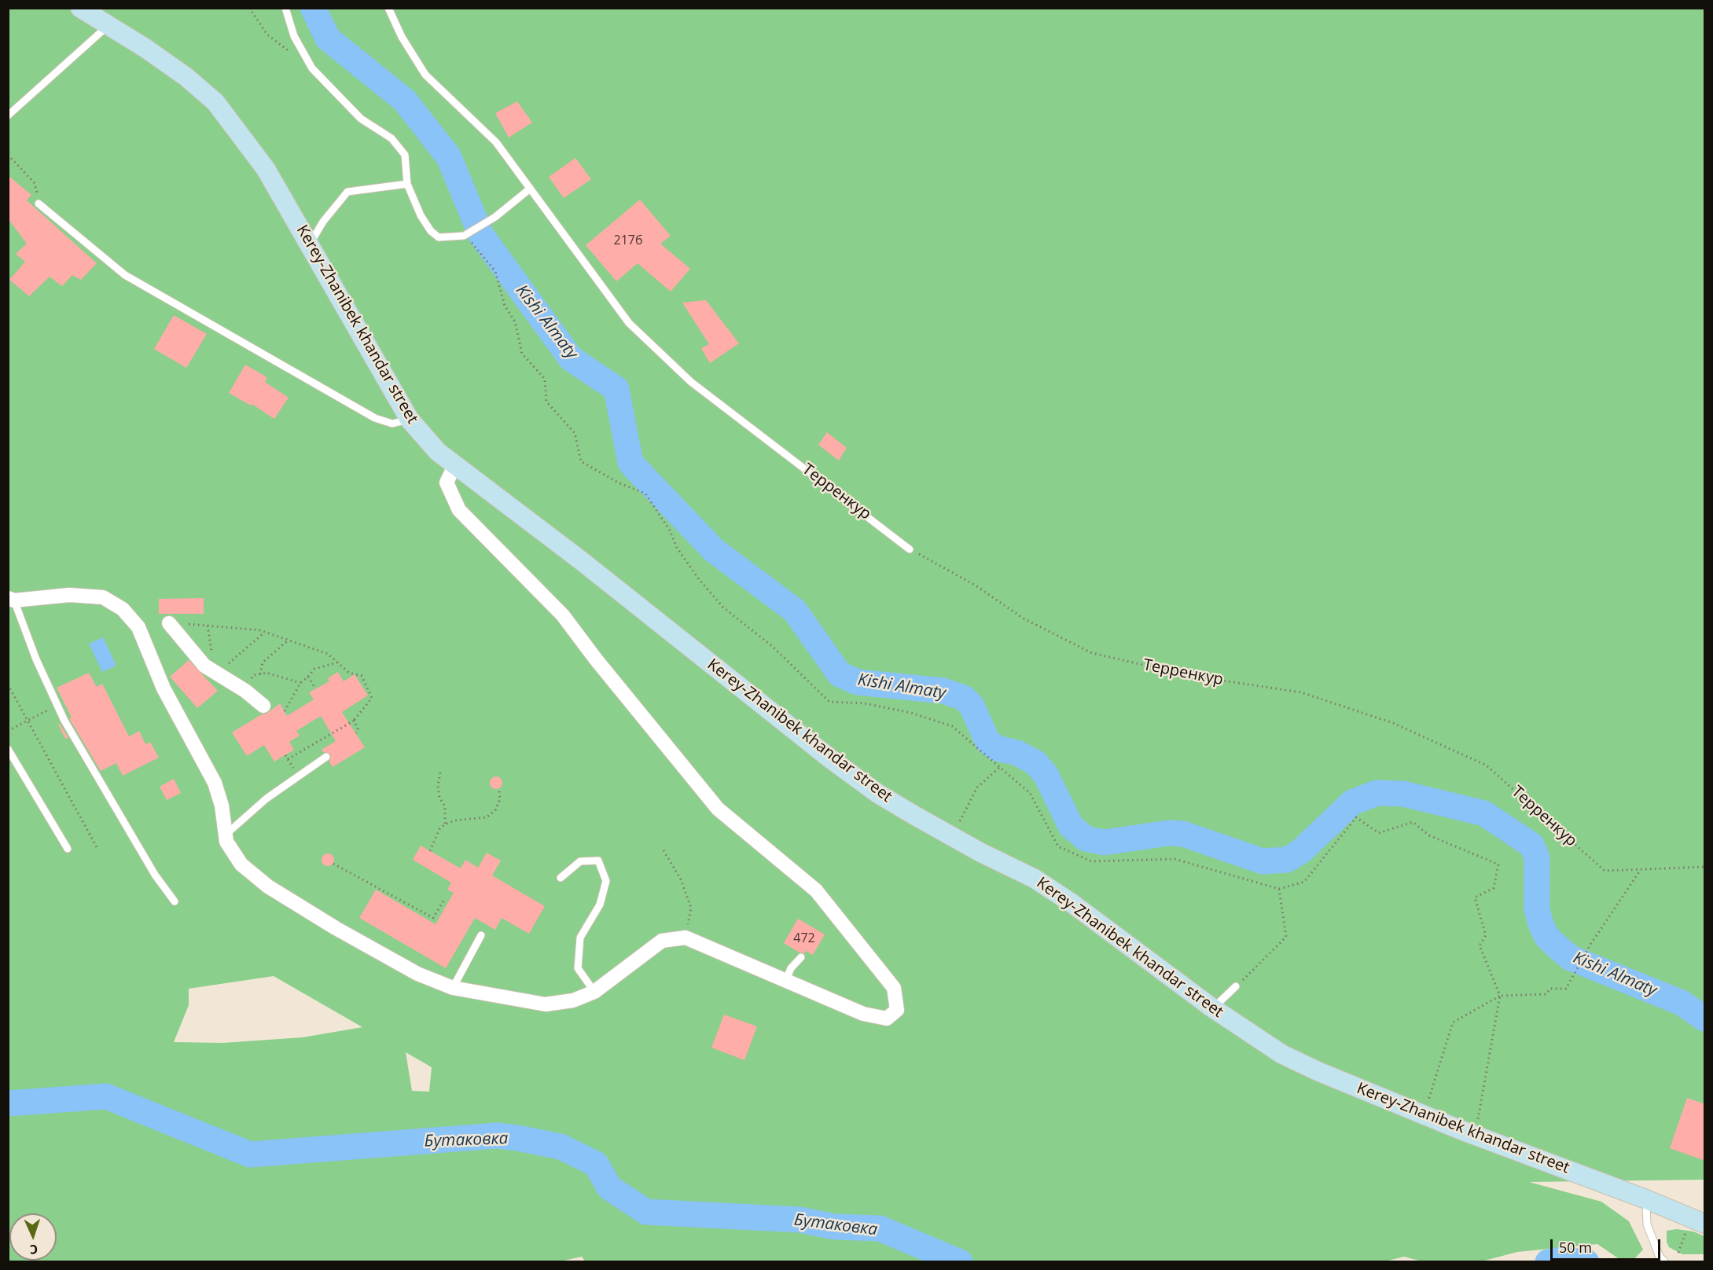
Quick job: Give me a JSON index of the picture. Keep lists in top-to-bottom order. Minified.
{"streets":{"main road":["Kerey-Zhanibek khandar street"],"lane":["Терренкур"]},"water":["Kіshі Almaty","Бутаковка"],"house_numbers":["217б","472"],"scale_bar":"50 m","north":"bottom"}
